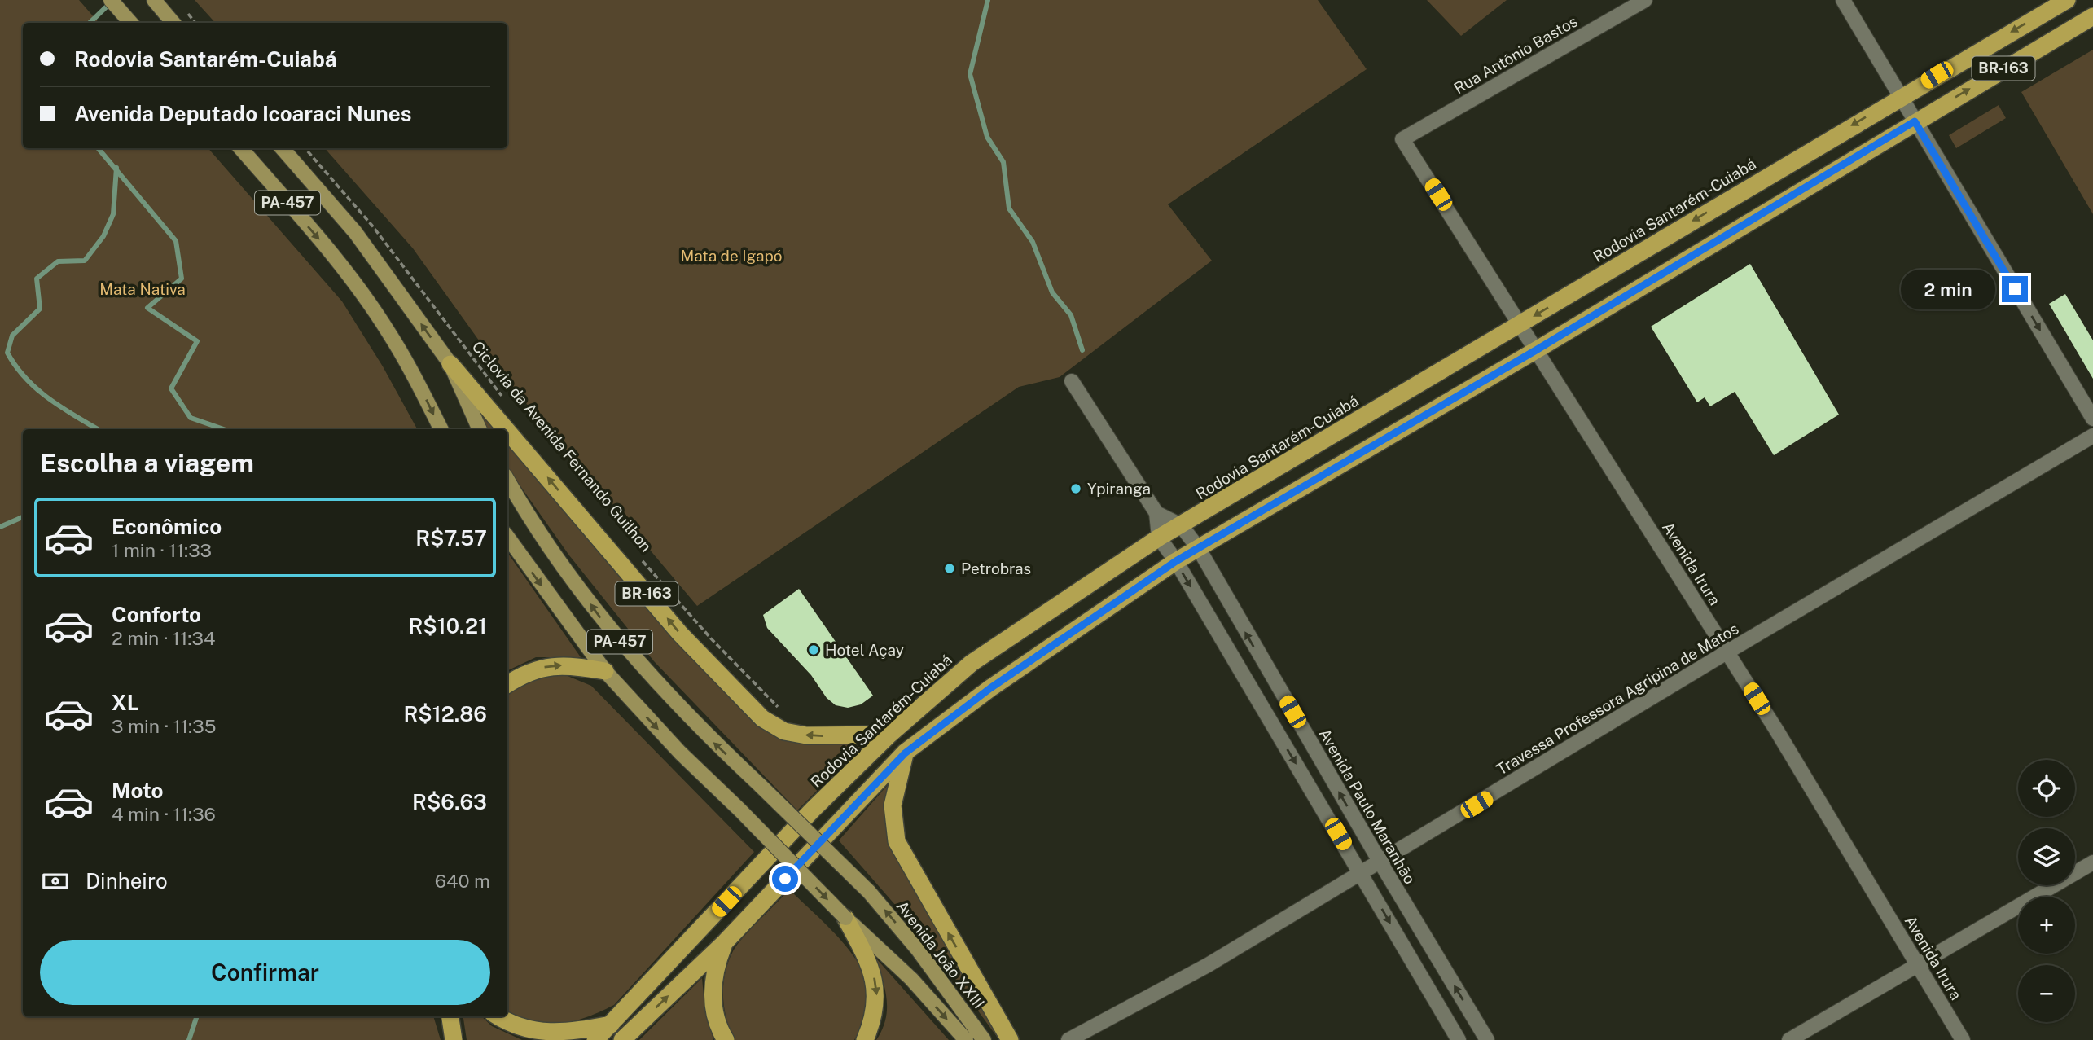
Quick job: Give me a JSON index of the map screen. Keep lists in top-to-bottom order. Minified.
{"streets":{"highway":["BR-163","Rodovia Santarém-Cuiabá"],"main road":["PA-457","Avenida João XXIII"],"street":["Rua Antônio Bastos","Avenida Irura","Travessa Professora Agripina de Matos","Avenida Paulo Maranhão"],"path":["Ciclovia da Avenida Fernando Guilhon"]},"crossings":[["Rua Antônio Bastos","Avenida Irura"],["BR-163","PA-457"],["BR-163","Rodovia Santarém-Cuiabá"],["BR-163","Avenida Irura"],["BR-163","Avenida Paulo Maranhão"],["Rodovia Santarém-Cuiabá","Avenida Irura"],["Rodovia Santarém-Cuiabá","Avenida Paulo Maranhão"],["Avenida Irura","Travessa Professora Agripina de Matos"],["Travessa Professora Agripina de Matos","Avenida Paulo Maranhão"]],"parks":["Mata de Igapó","Mata Nativa"],"places":["Ypiranga","Petrobras","Hotel Açay"],"page":{"banner":["Rodovia Santarém-Cuiabá","Avenida Deputado Icoaraci Nunes"],"bubble":"2 min","heading":"Escolha a viagem","list":[{"name":"Econômico","note":"1 min · 11:33","value":"R$7.57"},{"name":"Conforto","note":"2 min · 11:34","value":"R$10.21"},{"name":"XL","note":"3 min · 11:35","value":"R$12.86"},{"name":"Moto","note":"4 min · 11:36","value":"R$6.63"}],"map_buttons":["+","−"],"pay":["Dinheiro","640 m"],"buttons":"Confirmar"}}
